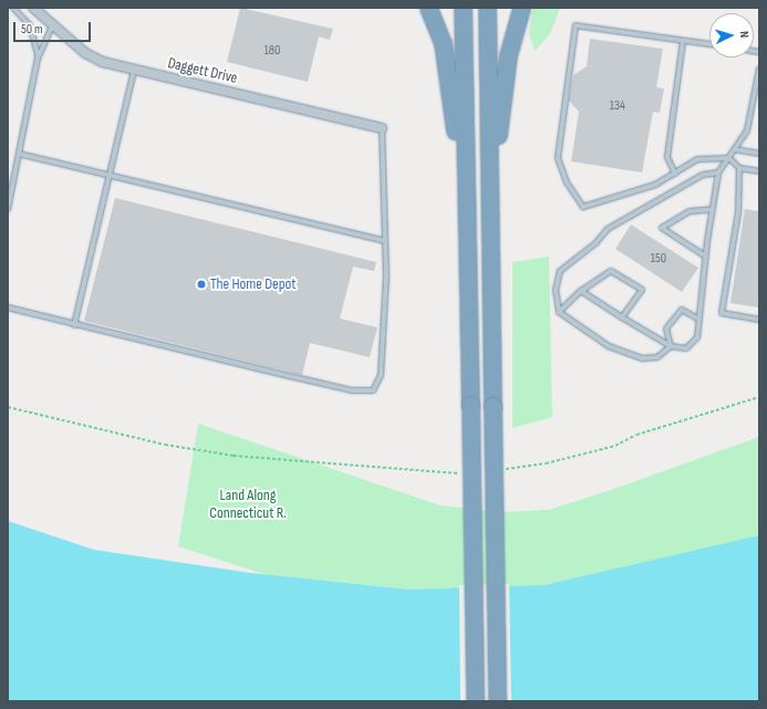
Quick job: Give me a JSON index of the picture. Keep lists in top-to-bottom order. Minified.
{"streets":{"street":["Daggett Drive"]},"parks":["Land Along Connecticut R."],"places":["The Home Depot"],"house_numbers":["180","134","150"],"scale_bar":"50 m","north":"right"}
